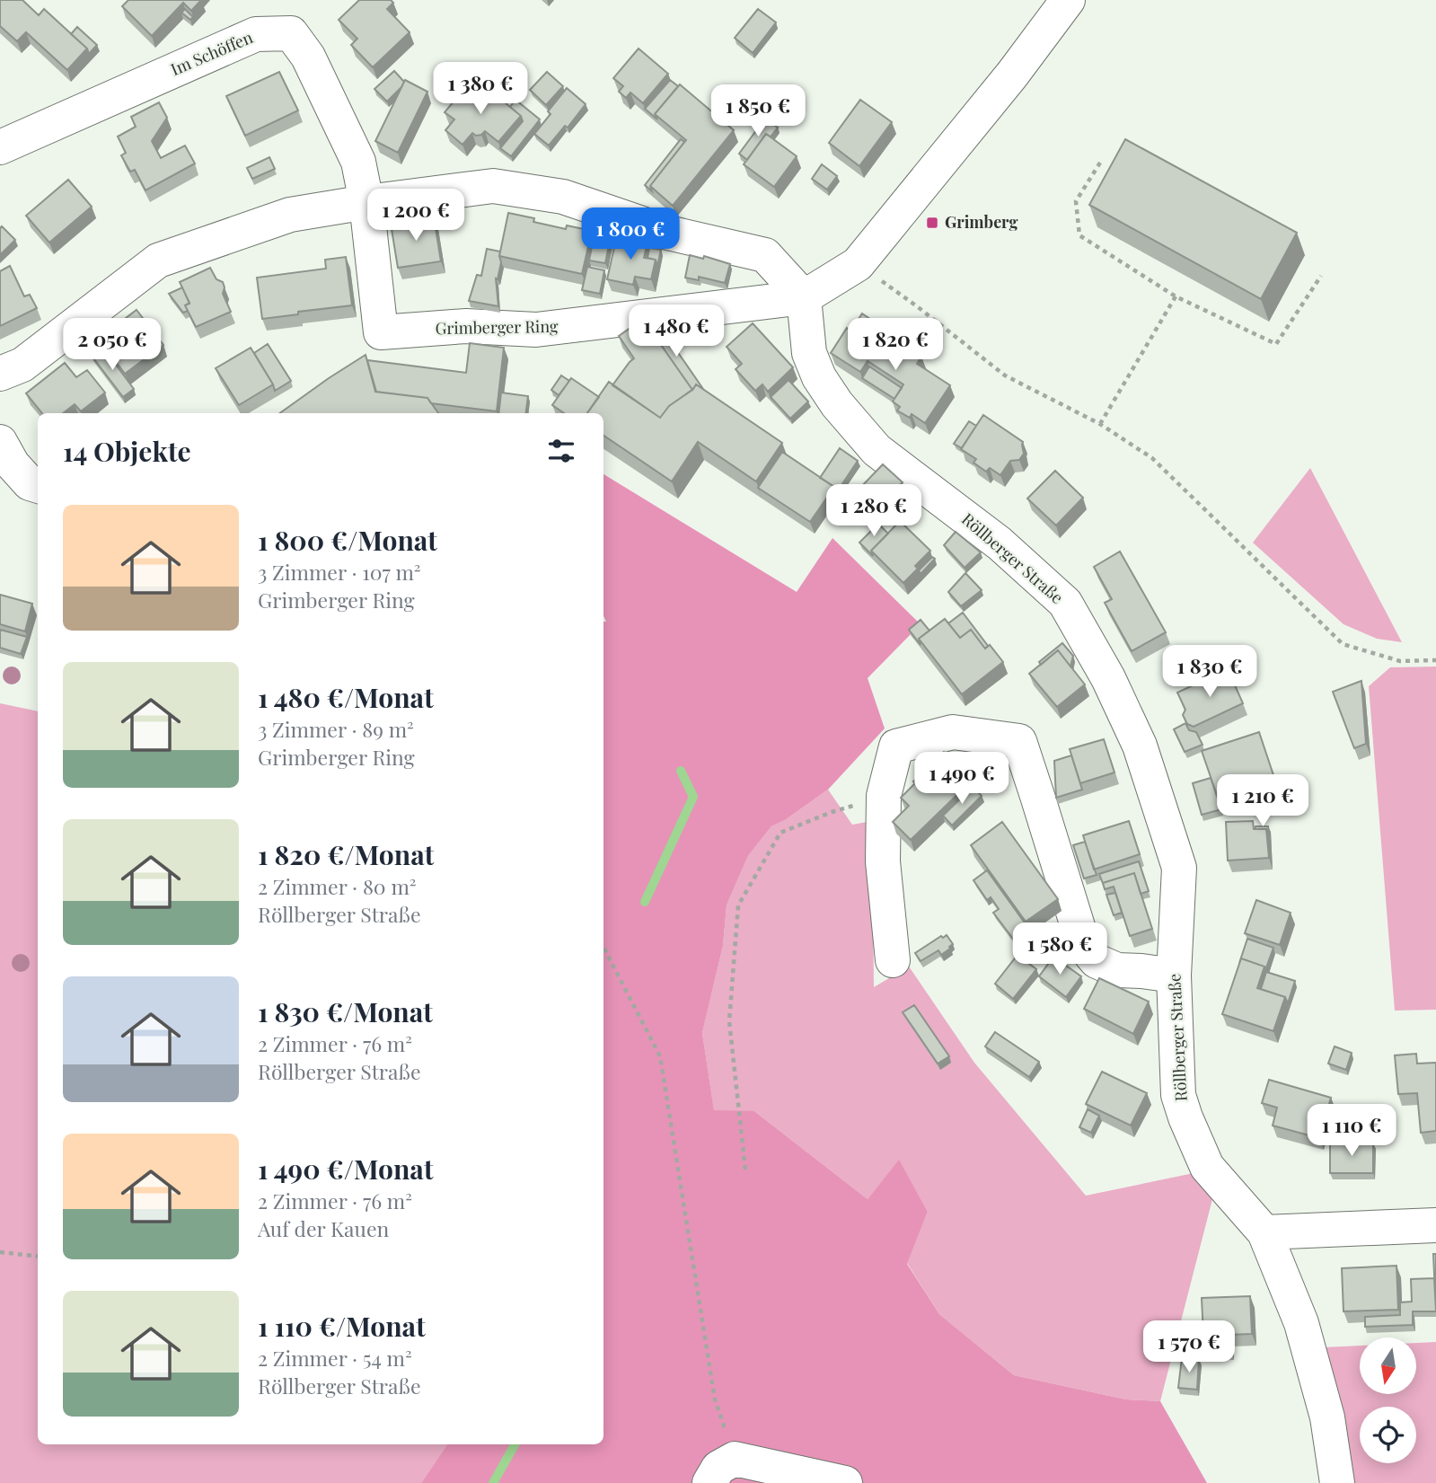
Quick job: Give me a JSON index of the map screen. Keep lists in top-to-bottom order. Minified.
{"streets":{"street":["Im Schöffen","Grimberger Ring","Röllberger Straße"]},"crossings":[["Im Schöffen","Grimberger Ring"],["Grimberger Ring","Röllberger Straße"]],"places":{"transit":["Grimberg"]},"north":"bottom","page":{"price":["1 380 €","1 850 €","1 200 €","1 800 €","1 480 €","2 050 €","1 820 €","1 280 €","1 830 €","1 490 €","1 210 €","1 580 €","1 110 €","1 570 €"],"heading":"14 Objekte","list":[{"name":"1 800 €/Monat","note":"3 Zimmer · 107 m² · Grimberger Ring"},{"name":"1 480 €/Monat","note":"3 Zimmer · 89 m² · Grimberger Ring"},{"name":"1 820 €/Monat","note":"2 Zimmer · 80 m² · Röllberger Straße"},{"name":"1 830 €/Monat","note":"2 Zimmer · 76 m² · Röllberger Straße"},{"name":"1 490 €/Monat","note":"2 Zimmer · 76 m² · Auf der Kauen"},{"name":"1 110 €/Monat","note":"2 Zimmer · 54 m² · Röllberger Straße"}]}}
